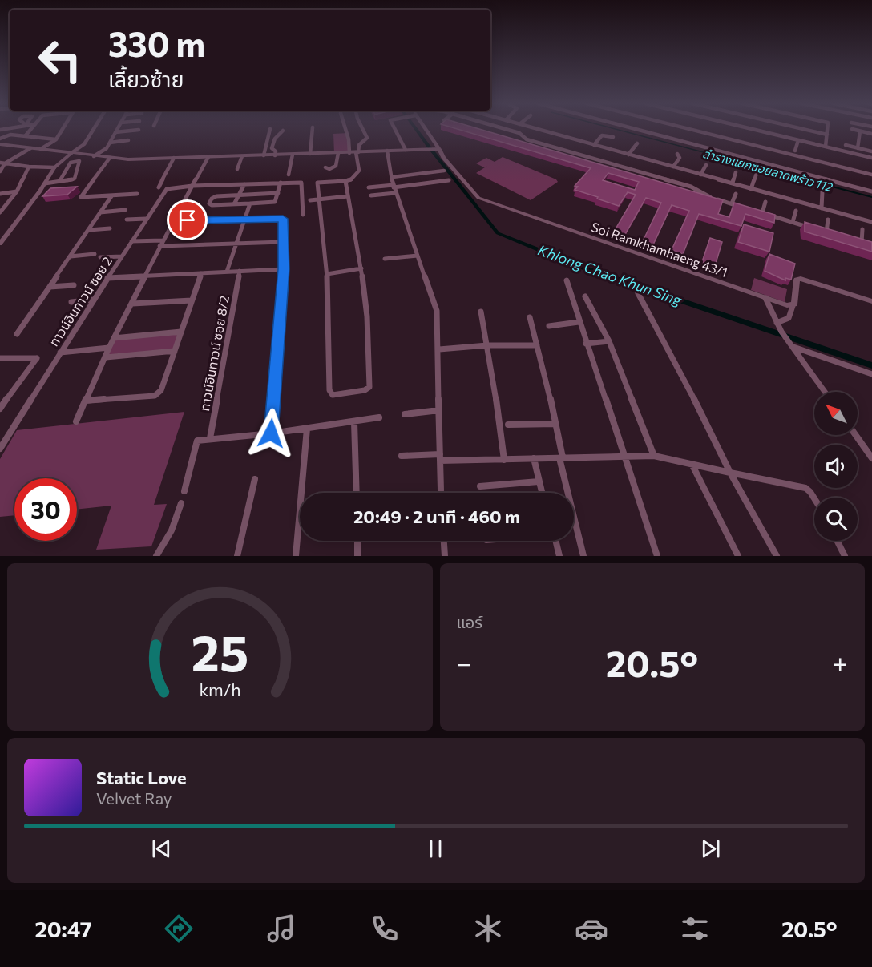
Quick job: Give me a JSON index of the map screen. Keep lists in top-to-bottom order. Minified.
{"streets":{"street":["Soi Ramkhamhaeng 43/1","ทาวน์อินทาวน์ ซอย 2","ทาวน์อินทาวน์ ซอย 8/2"]},"water":["ลำรางแยกซอยลาดพร้าว 112","Khlong Chao Khun Sing"],"north":"top left","page":{"turn":["330 m","เลี้ยวซ้าย"],"limit":"30","trip":"20:49 · 2 นาที · 460 m","tile":"แอร์","heat":["−","20.5°","+"],"song":["Static Love","Velvet Ray"],"tabs":["20:47","20.5°"],"gauge":["25","km/h"]}}
